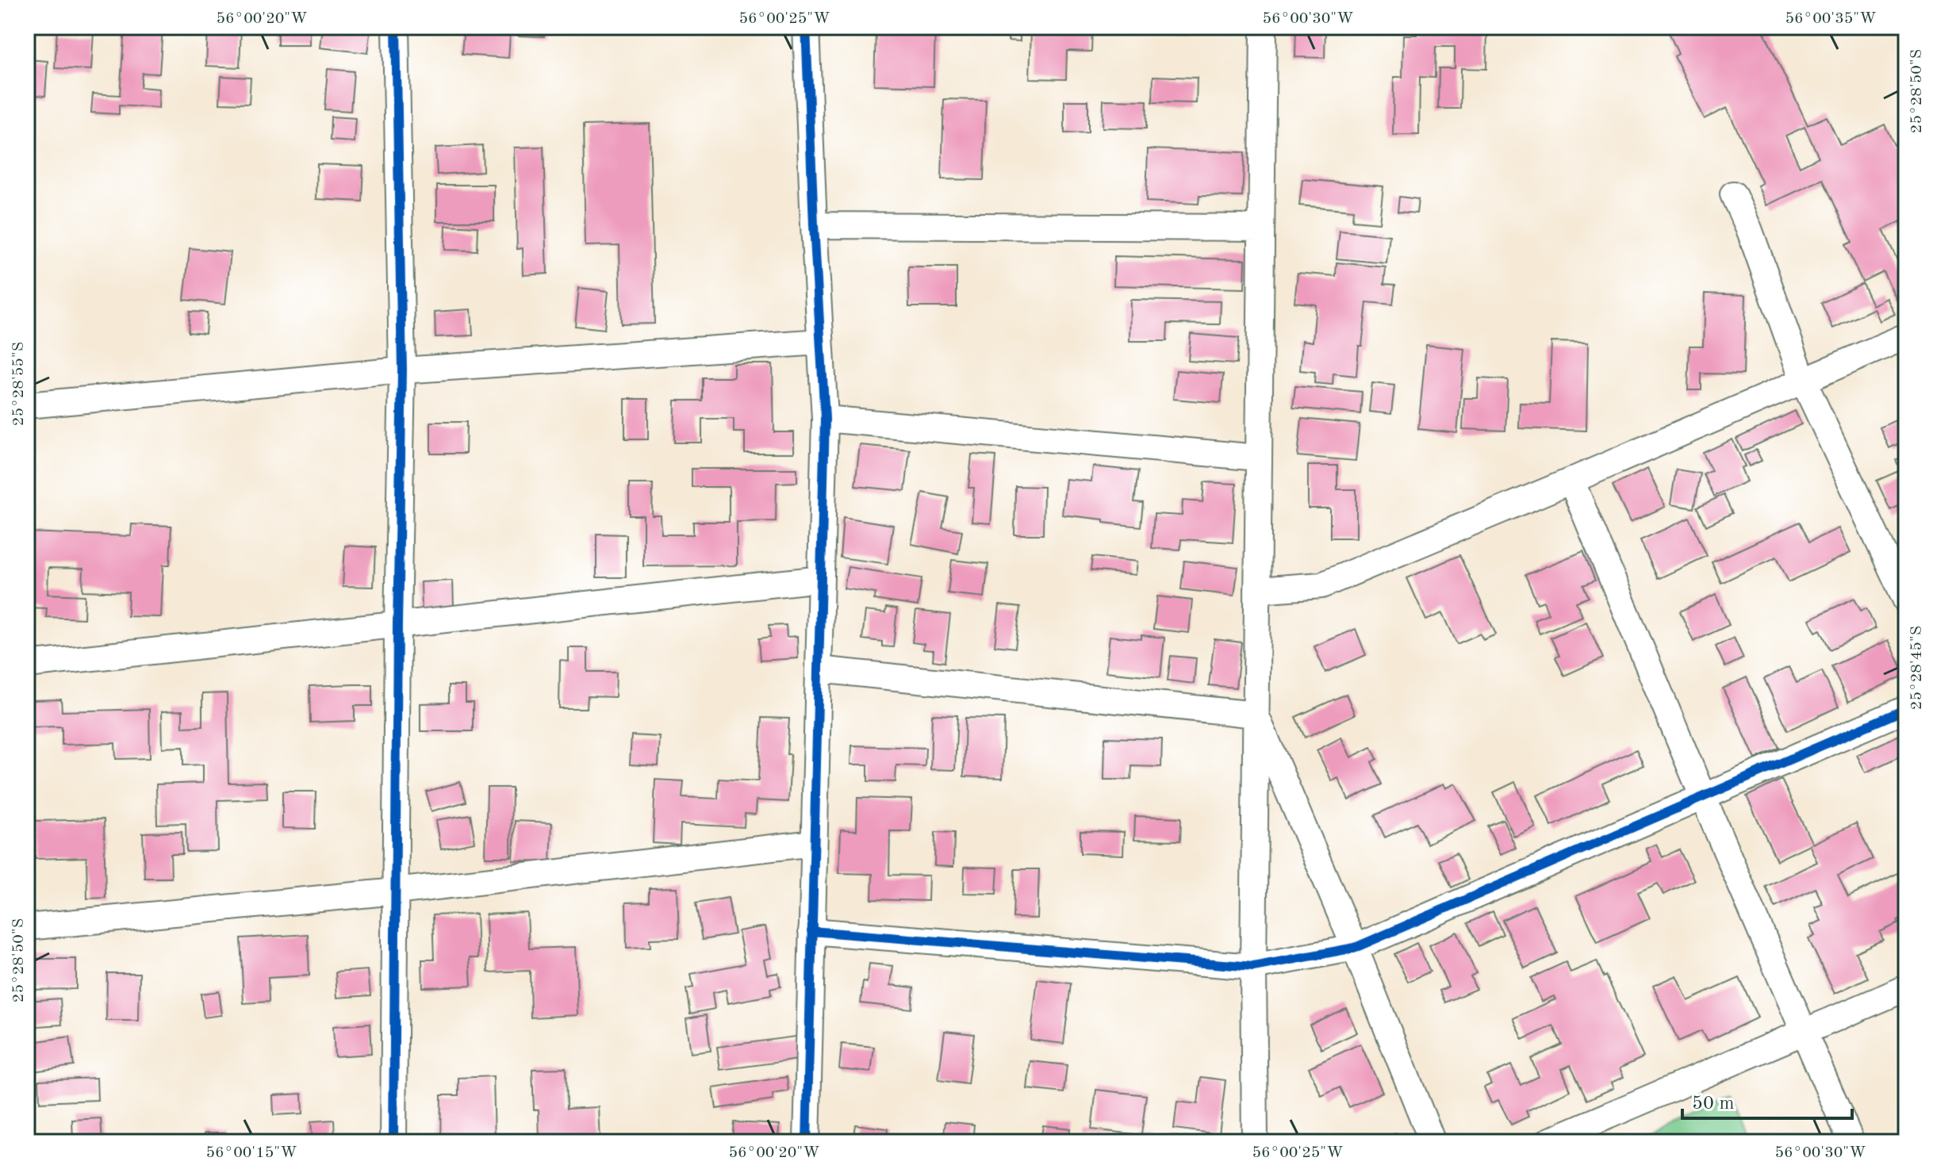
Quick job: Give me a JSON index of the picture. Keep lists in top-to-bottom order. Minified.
{"scale_bar":"50 m","coordinates":["56°00'20\"W","56°00'25\"W","56°00'30\"W","56°00'35\"W","25°28'50\"S","25°28'55\"S","25°28'45\"S","56°00'15\"W"]}
